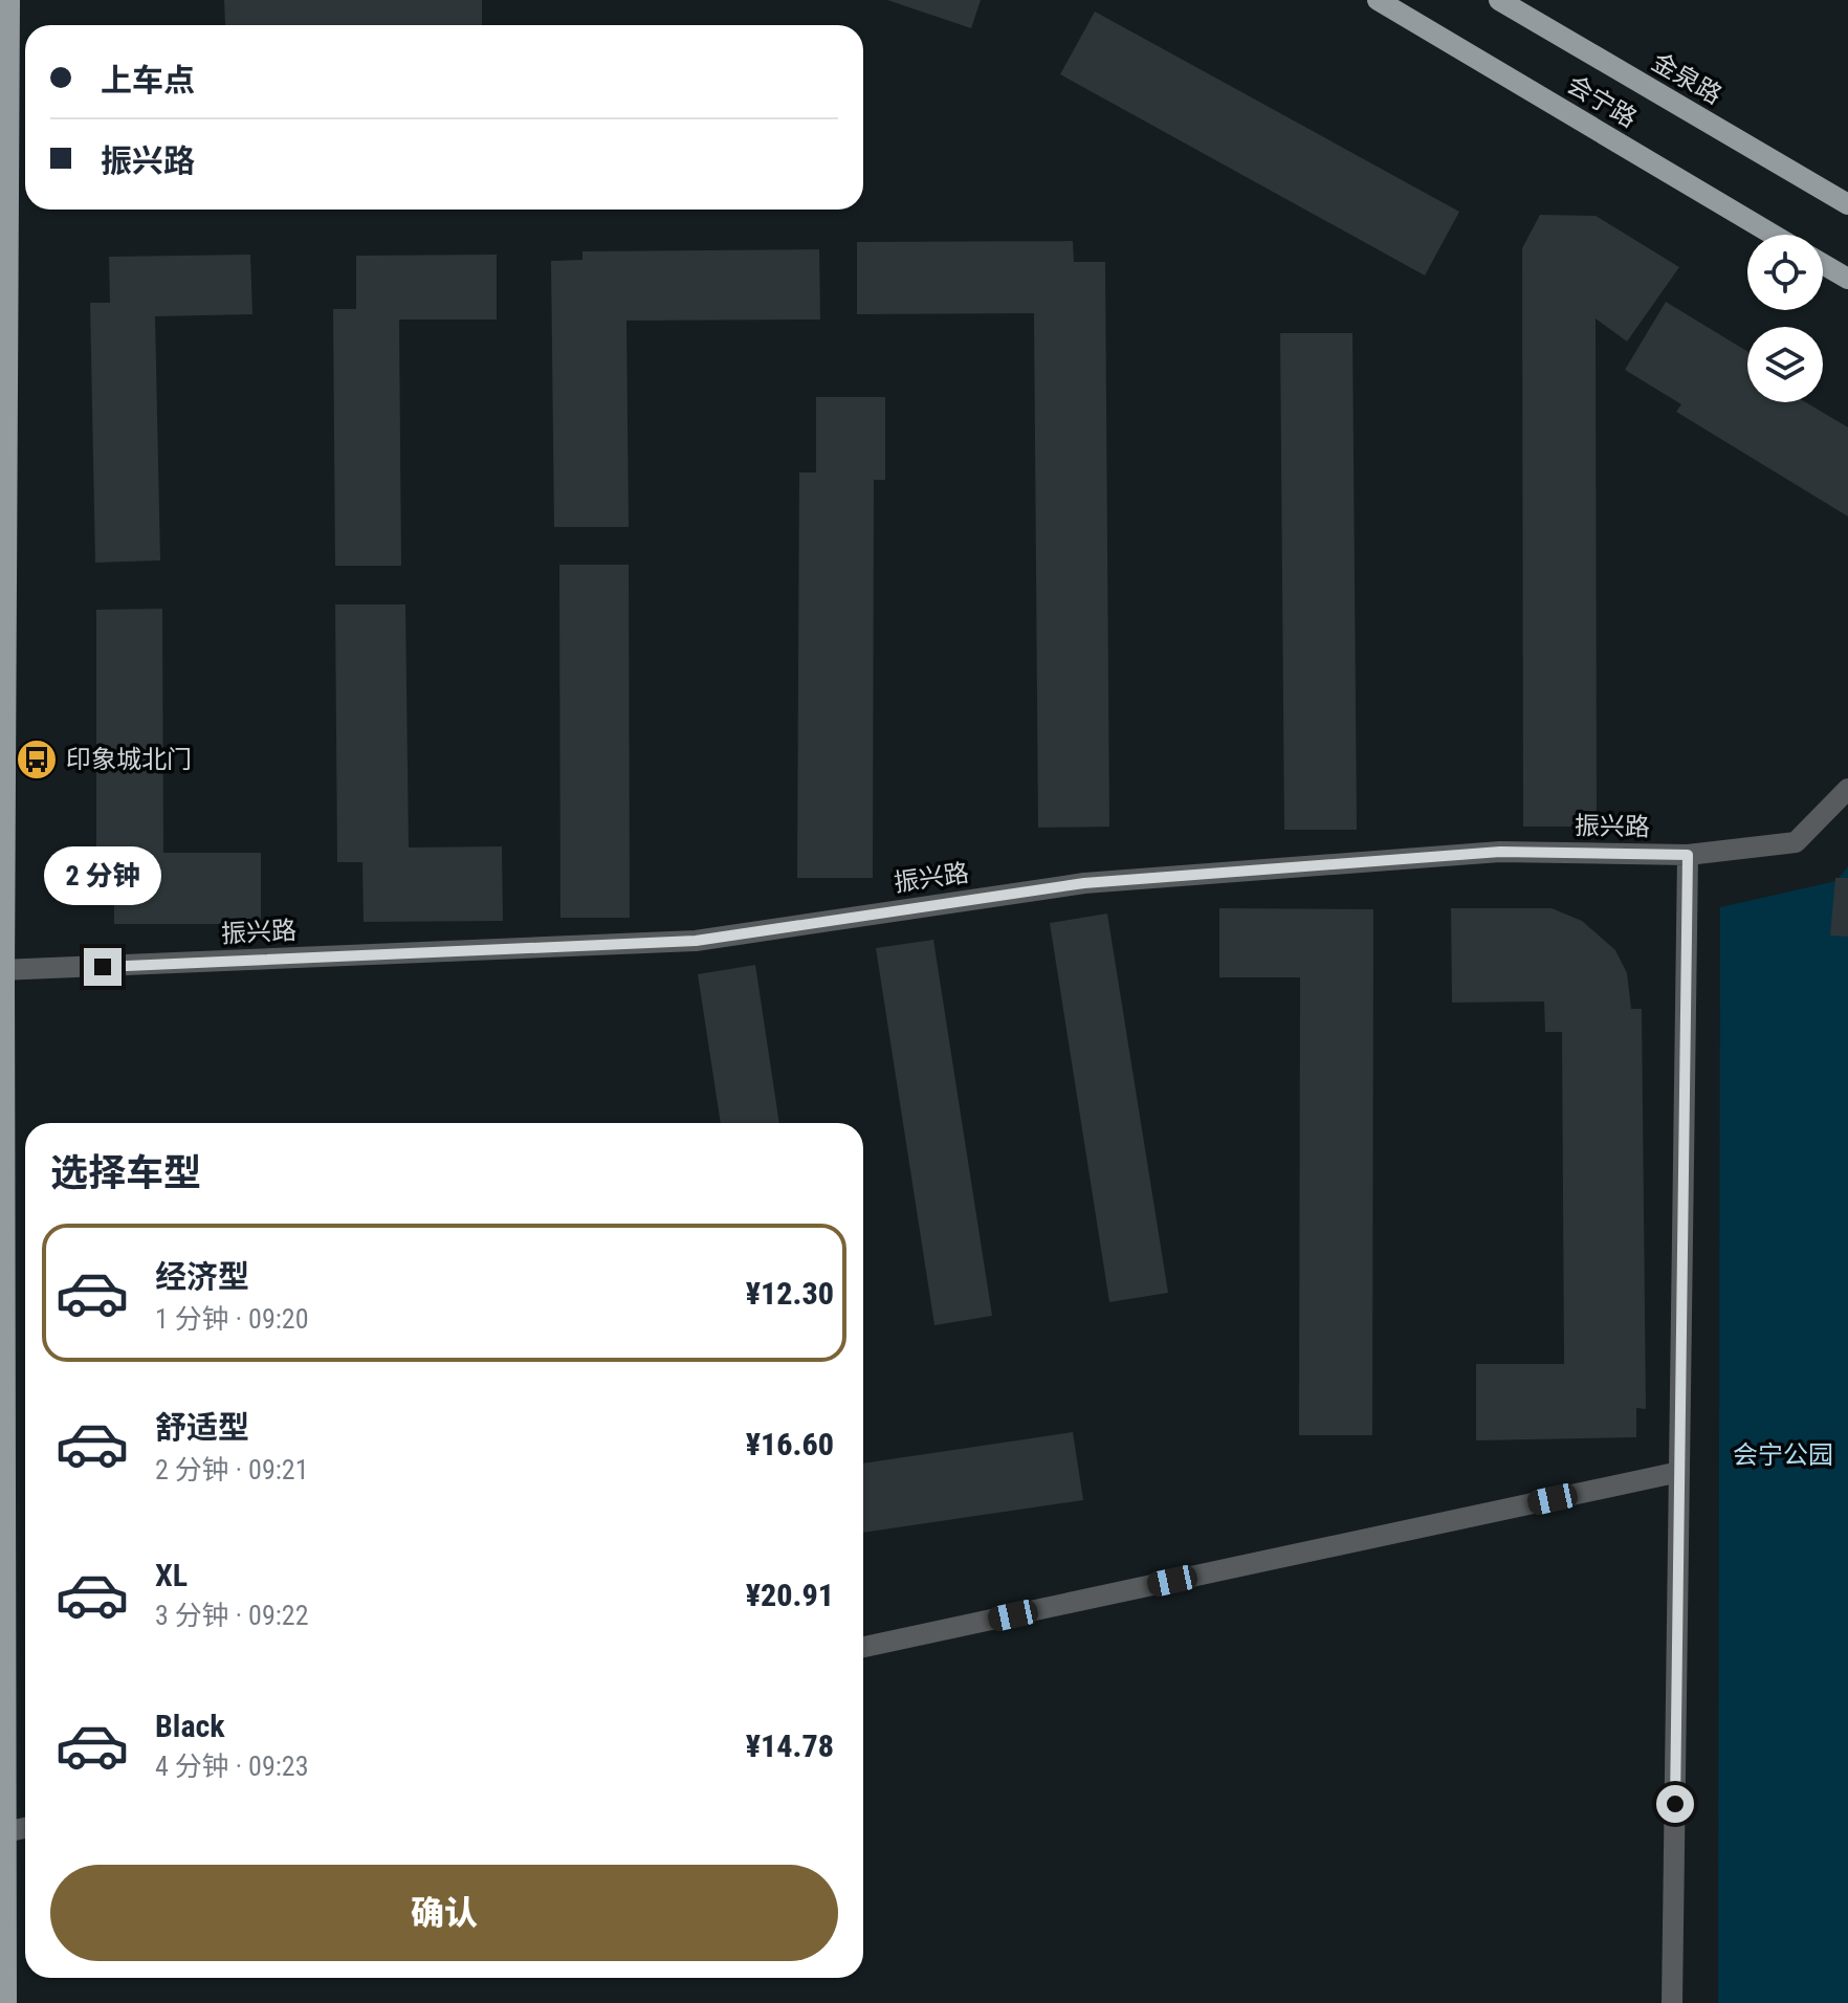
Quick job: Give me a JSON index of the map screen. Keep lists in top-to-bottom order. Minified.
{"streets":{"main road":["金泉路","会宁路"],"street":["振兴路"]},"parks":["会宁公园"],"places":{"bus stop":["印象城北门"]},"page":{"banner":["上车点","振兴路"],"bubble":"2 分钟","heading":"选择车型","list":[{"name":"经济型","note":"1 分钟 · 09:20","value":"¥12.30"},{"name":"舒适型","note":"2 分钟 · 09:21","value":"¥16.60"},{"name":"XL","note":"3 分钟 · 09:22","value":"¥20.91"},{"name":"Black","note":"4 分钟 · 09:23","value":"¥14.78"}],"buttons":"确认"}}
